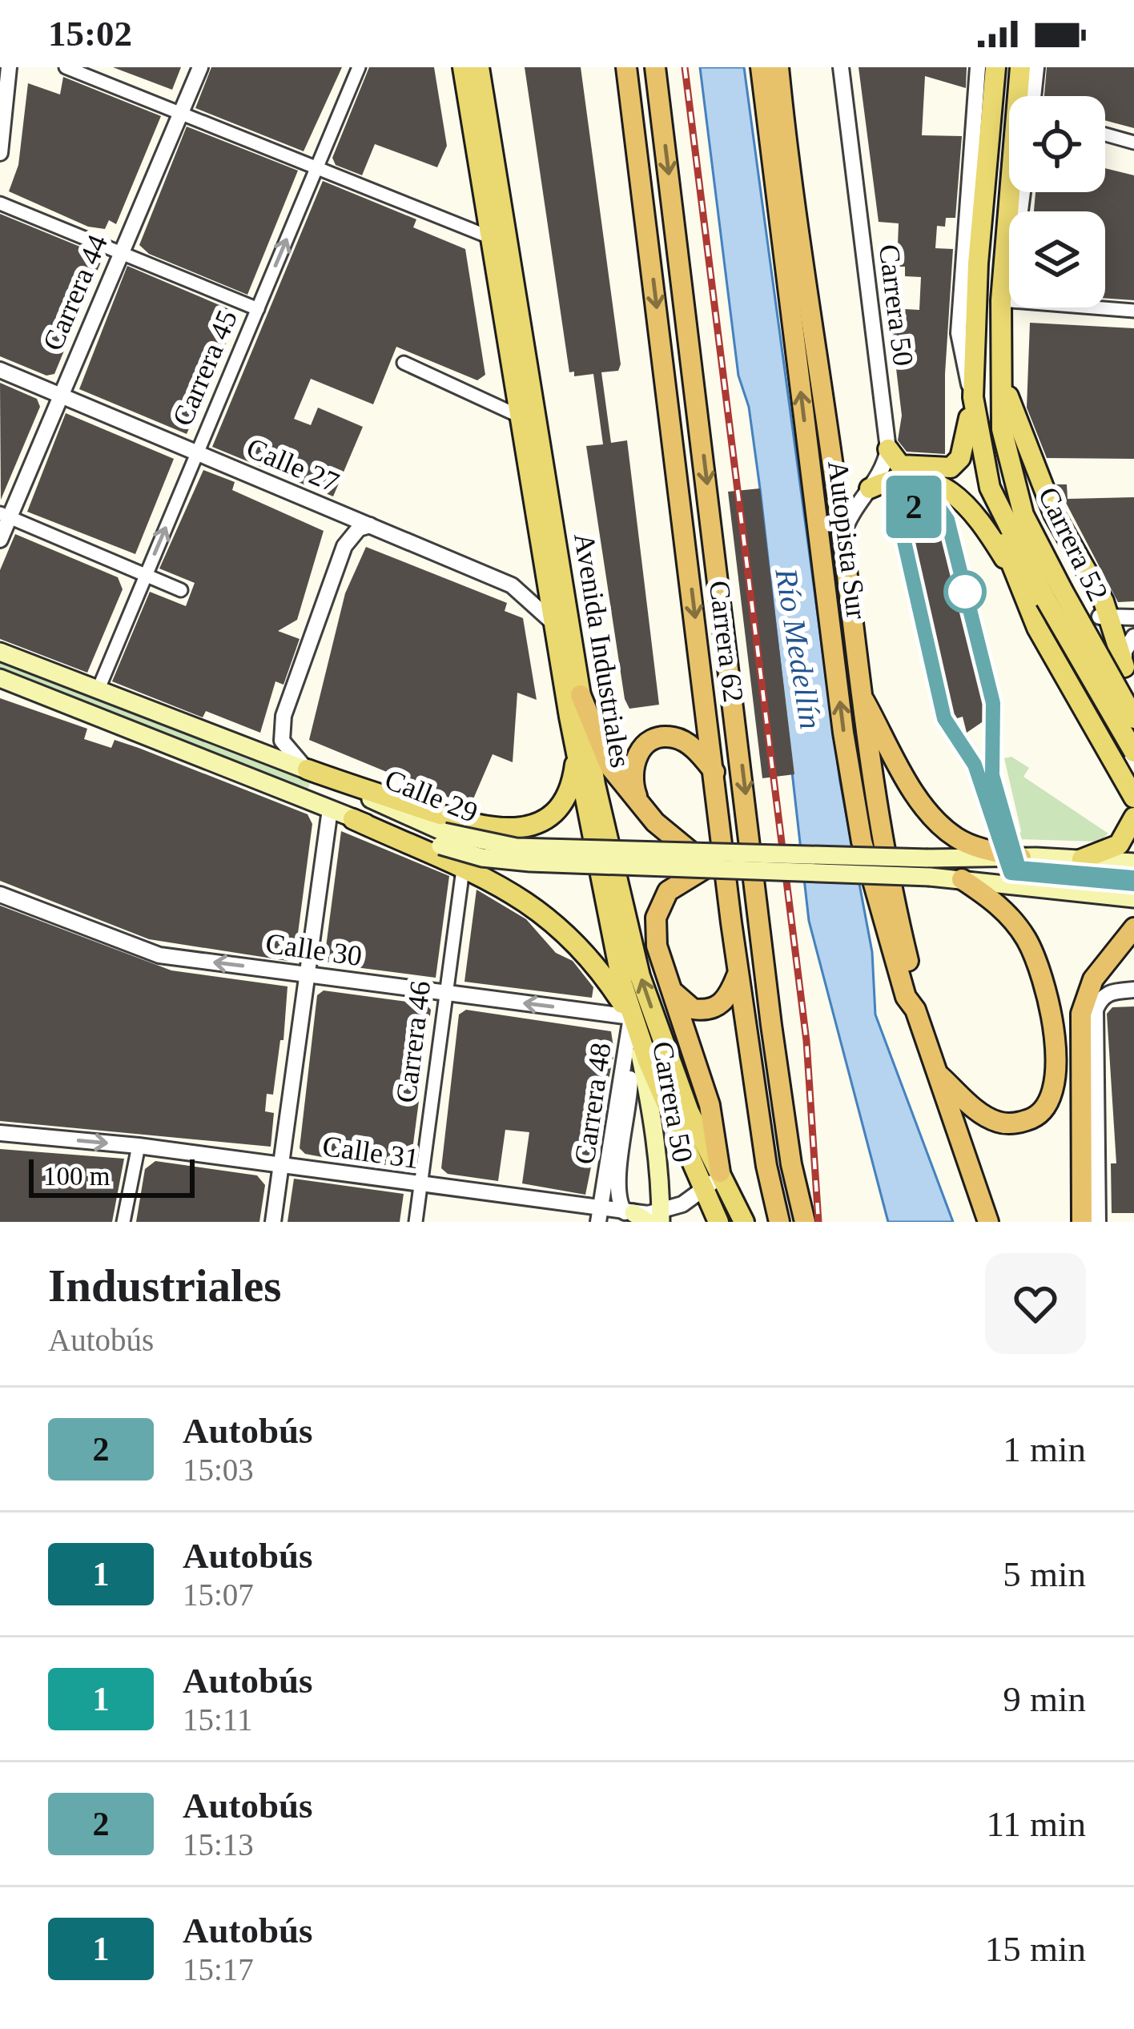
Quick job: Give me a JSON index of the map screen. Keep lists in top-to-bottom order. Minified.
{"streets":{"highway":["Autopista Sur","Carrera 62"],"main road":["Carrera 50","Carrera 52","Avenida Industriales","Calle 29"],"street":["Carrera 44","Carrera 45","Calle 27","Calle 30","Carrera 46","Carrera 48","Calle 31"]},"crossings":[["Carrera 44","Calle 27"],["Carrera 50","Avenida Industriales"],["Carrera 50","Calle 30"],["Carrera 50","Carrera 48"],["Carrera 50","Calle 31"],["Carrera 45","Calle 27"],["Carrera 45","Calle 29"],["Calle 27","Avenida Industriales"],["Calle 27","Calle 29"],["Avenida Industriales","Calle 29"],["Avenida Industriales","Calle 30"],["Avenida Industriales","Carrera 48"],["Calle 30","Carrera 46"],["Calle 30","Carrera 48"],["Carrera 46","Calle 31"],["Carrera 48","Calle 31"]],"one_way":["Carrera 45","Calle 30"],"water":["Río Medellín"],"lines":["bus line 2"],"scale_bar":"100 m","page":{"status":"15:02","on_map":"2","scale":"100 m","heading":["Industriales","Autobús"],"list":[{"mark":"2","name":"Autobús","note":"15:03","value":"1 min"},{"mark":"1","name":"Autobús","note":"15:07","value":"5 min"},{"mark":"1","name":"Autobús","note":"15:11","value":"9 min"},{"mark":"2","name":"Autobús","note":"15:13","value":"11 min"},{"mark":"1","name":"Autobús","note":"15:17","value":"15 min"}]}}
